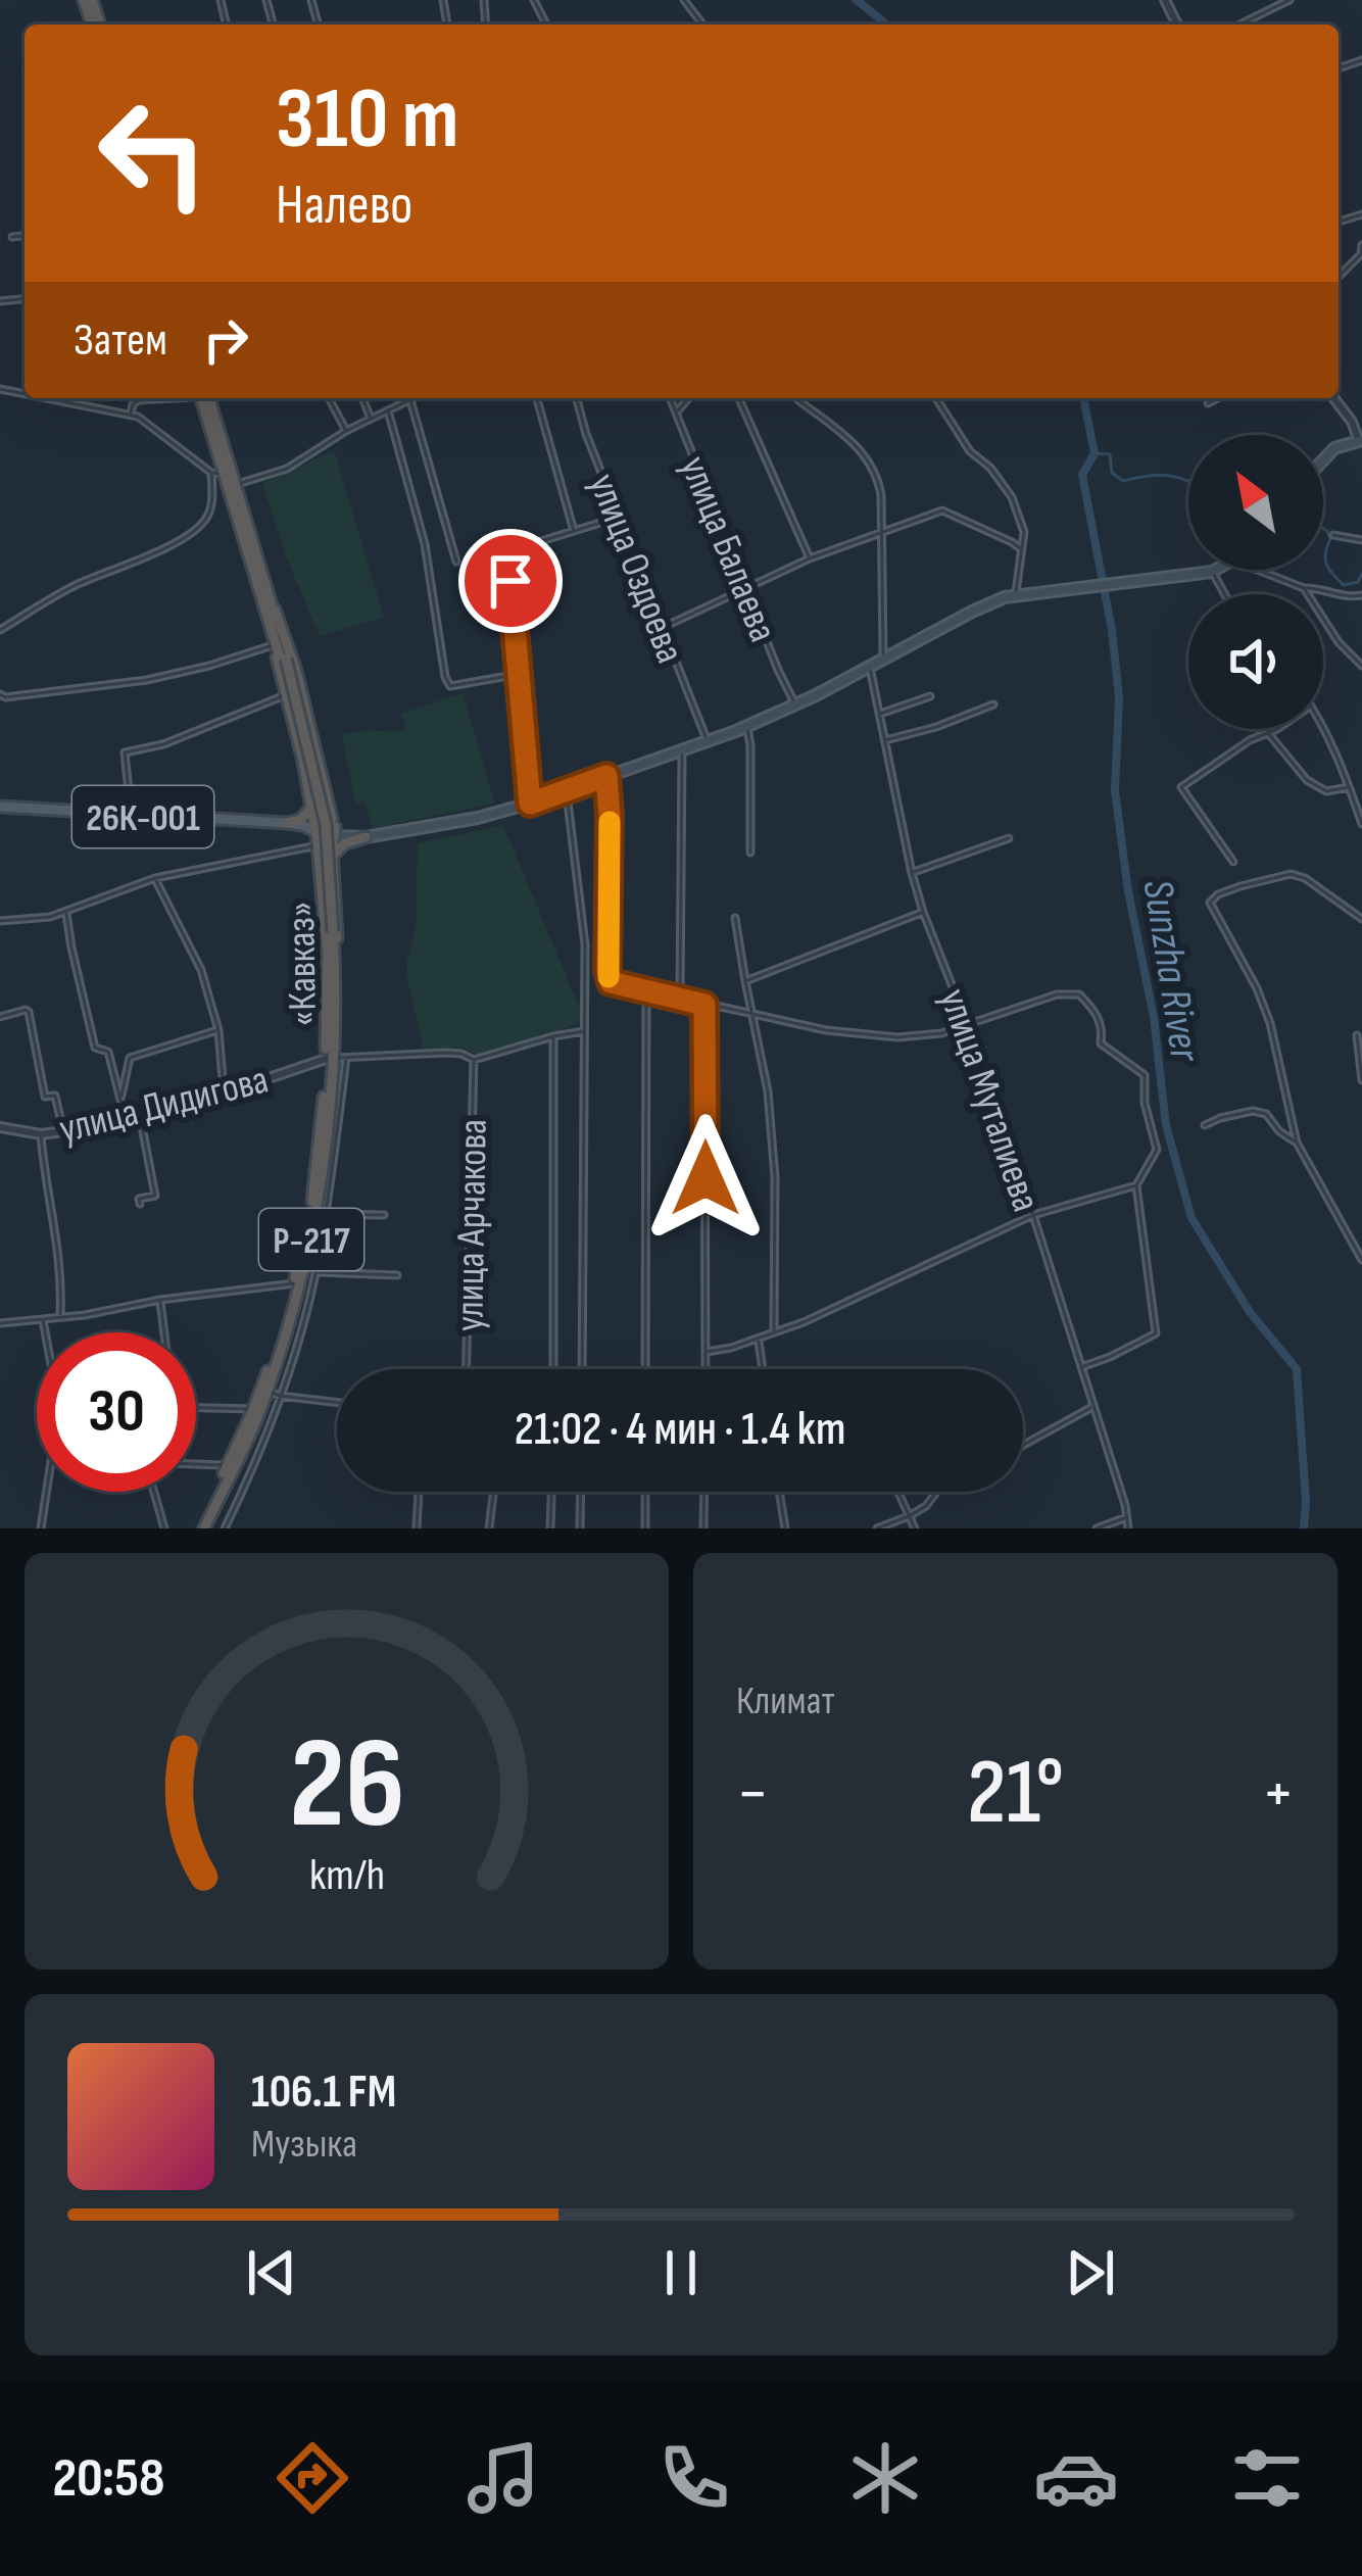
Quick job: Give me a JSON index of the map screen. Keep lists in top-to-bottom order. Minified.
{"streets":{"highway":["«Кавказ»","Р-217"],"main road":["26К-001"],"street":["улица Балаева","улица Оздоева","улица Муталиева","улица Дидигова","улица Арчакова"]},"crossings":[["«Кавказ»","улица Дидигова"],["«Кавказ»","Р-217"]],"water":["Sunzha River"],"north":"top left","page":{"turn":["310 m","Налево"],"then":"Затем","limit":"30","trip":"21:02 · 4 мин · 1.4 km","tile":"Климат","heat":["−","21°","+"],"song":["106.1 FM","Музыка"],"tabs":"20:58","gauge":["26","km/h"]}}
